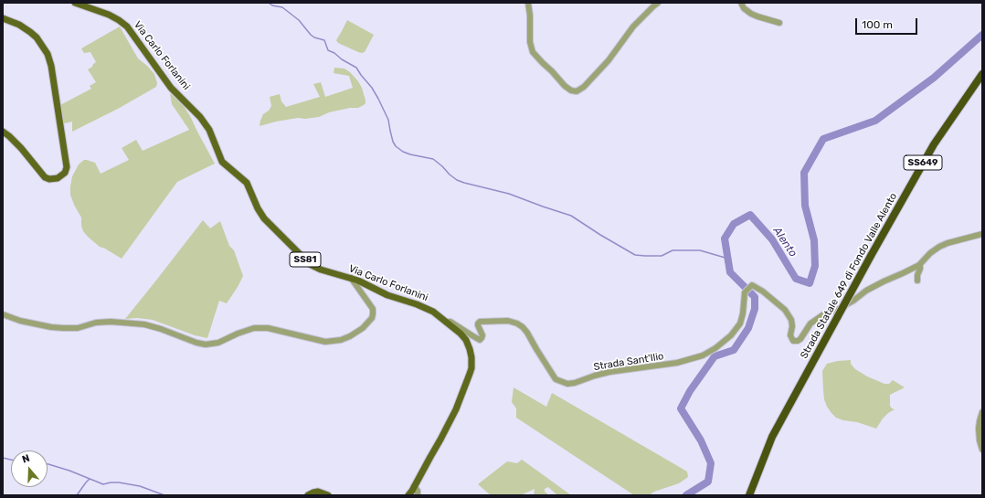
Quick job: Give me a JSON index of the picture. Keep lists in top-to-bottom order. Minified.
{"streets":{"highway":["SS649","Strada Statale 649 di Fondo Valle Alento"],"main road":["Via Carlo Forlanini","SS81"],"street":["Strada Sant'Ilio"]},"crossings":[["Via Carlo Forlanini","Strada Sant'Ilio"]],"water":["Alento"],"scale_bar":"100 m","north":"top"}
